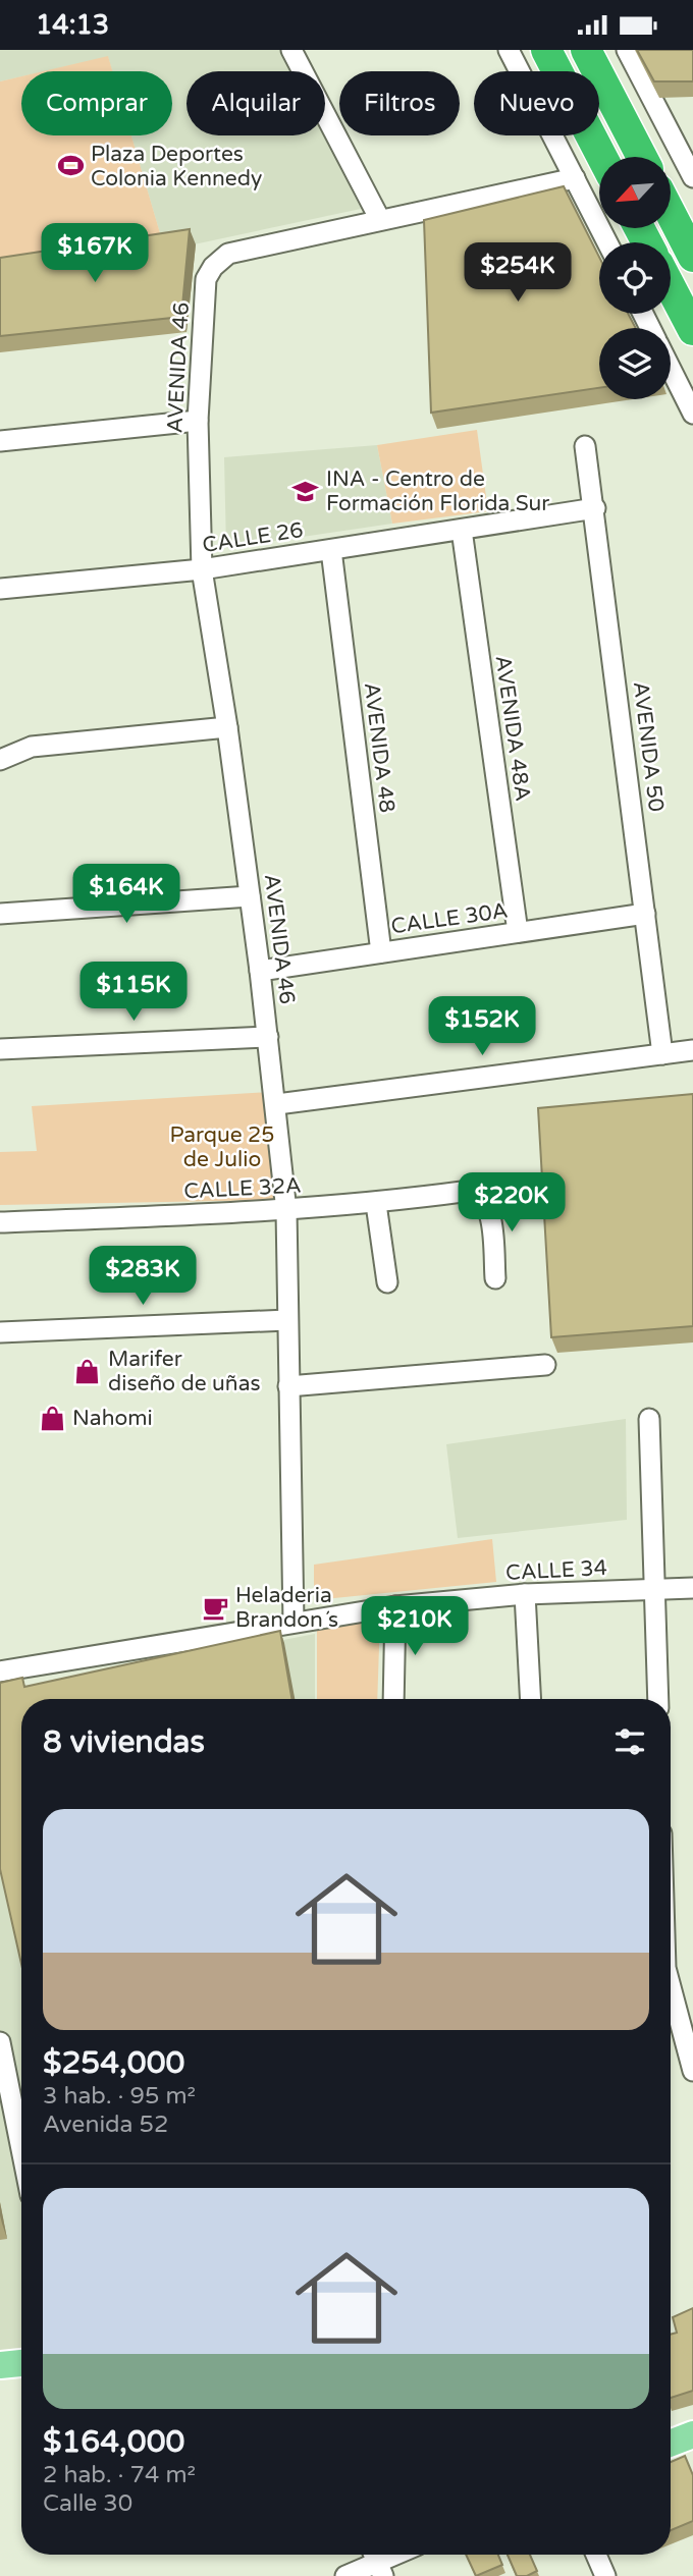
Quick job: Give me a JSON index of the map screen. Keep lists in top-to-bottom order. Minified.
{"streets":{"street":["AVENIDA 46","CALLE 26","AVENIDA 48A","AVENIDA 50","AVENIDA 48","CALLE 30A","CALLE 32A","CALLE 34"]},"crossings":[["AVENIDA 46","CALLE 26"],["AVENIDA 46","CALLE 30A"],["AVENIDA 46","CALLE 32A"],["AVENIDA 46","CALLE 34"],["CALLE 26","AVENIDA 48A"],["CALLE 26","AVENIDA 50"],["CALLE 26","AVENIDA 48"],["AVENIDA 48A","CALLE 30A"],["AVENIDA 50","CALLE 30A"],["AVENIDA 48","CALLE 30A"]],"parks":["Parque 25 de Julio"],"places":{"sports":["Plaza Deportes Colonia Kennedy"],"school or university":["INA - Centro de Formación Florida Sur"],"shop":["Marifer diseño de uñas","Nahomi"],"cafe":["Heladeria Brandon´s"]},"north":"bottom left","page":{"status":"14:13","chip":["Comprar","Alquilar","Filtros","Nuevo"],"price":["$167K","$254K","$164K","$115K","$152K","$220K","$283K","$210K"],"heading":"8 viviendas","list":[{"name":"$254,000","note":"3 hab. · 95 m² · Avenida 52"},{"name":"$164,000","note":"2 hab. · 74 m² · Calle 30"}]}}
